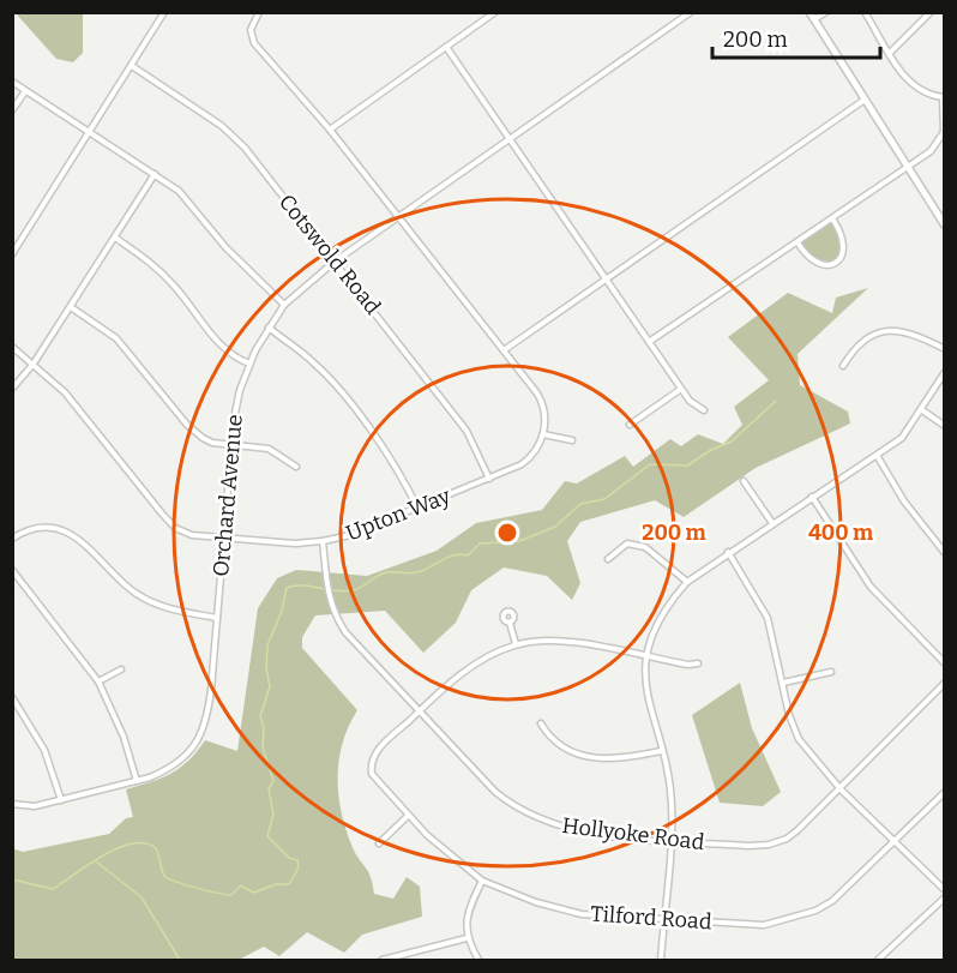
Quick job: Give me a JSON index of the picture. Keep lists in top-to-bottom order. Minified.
{"streets":{"street":["Cotswold Road","Orchard Avenue","Upton Way","Hollyoke Road","Tilford Road"]},"crossings":[["Cotswold Road","Orchard Avenue"],["Cotswold Road","Upton Way"],["Orchard Avenue","Upton Way"],["Upton Way","Hollyoke Road"],["Hollyoke Road","Tilford Road"]],"scale_bar":"200 m","rings":["200 m","400 m"]}
